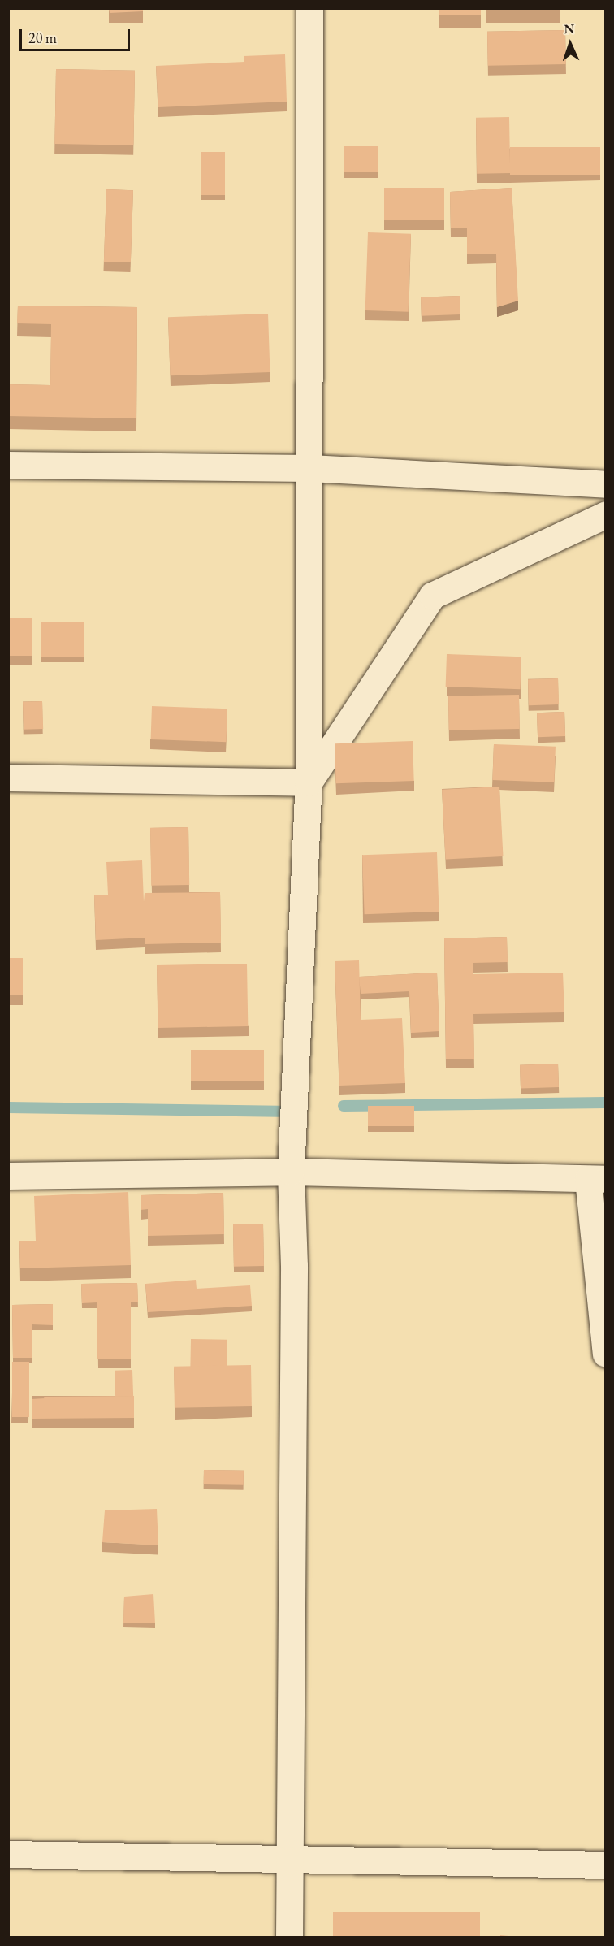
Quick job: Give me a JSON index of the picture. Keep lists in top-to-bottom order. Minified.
{"scale_bar":"20 m","north":"top"}
